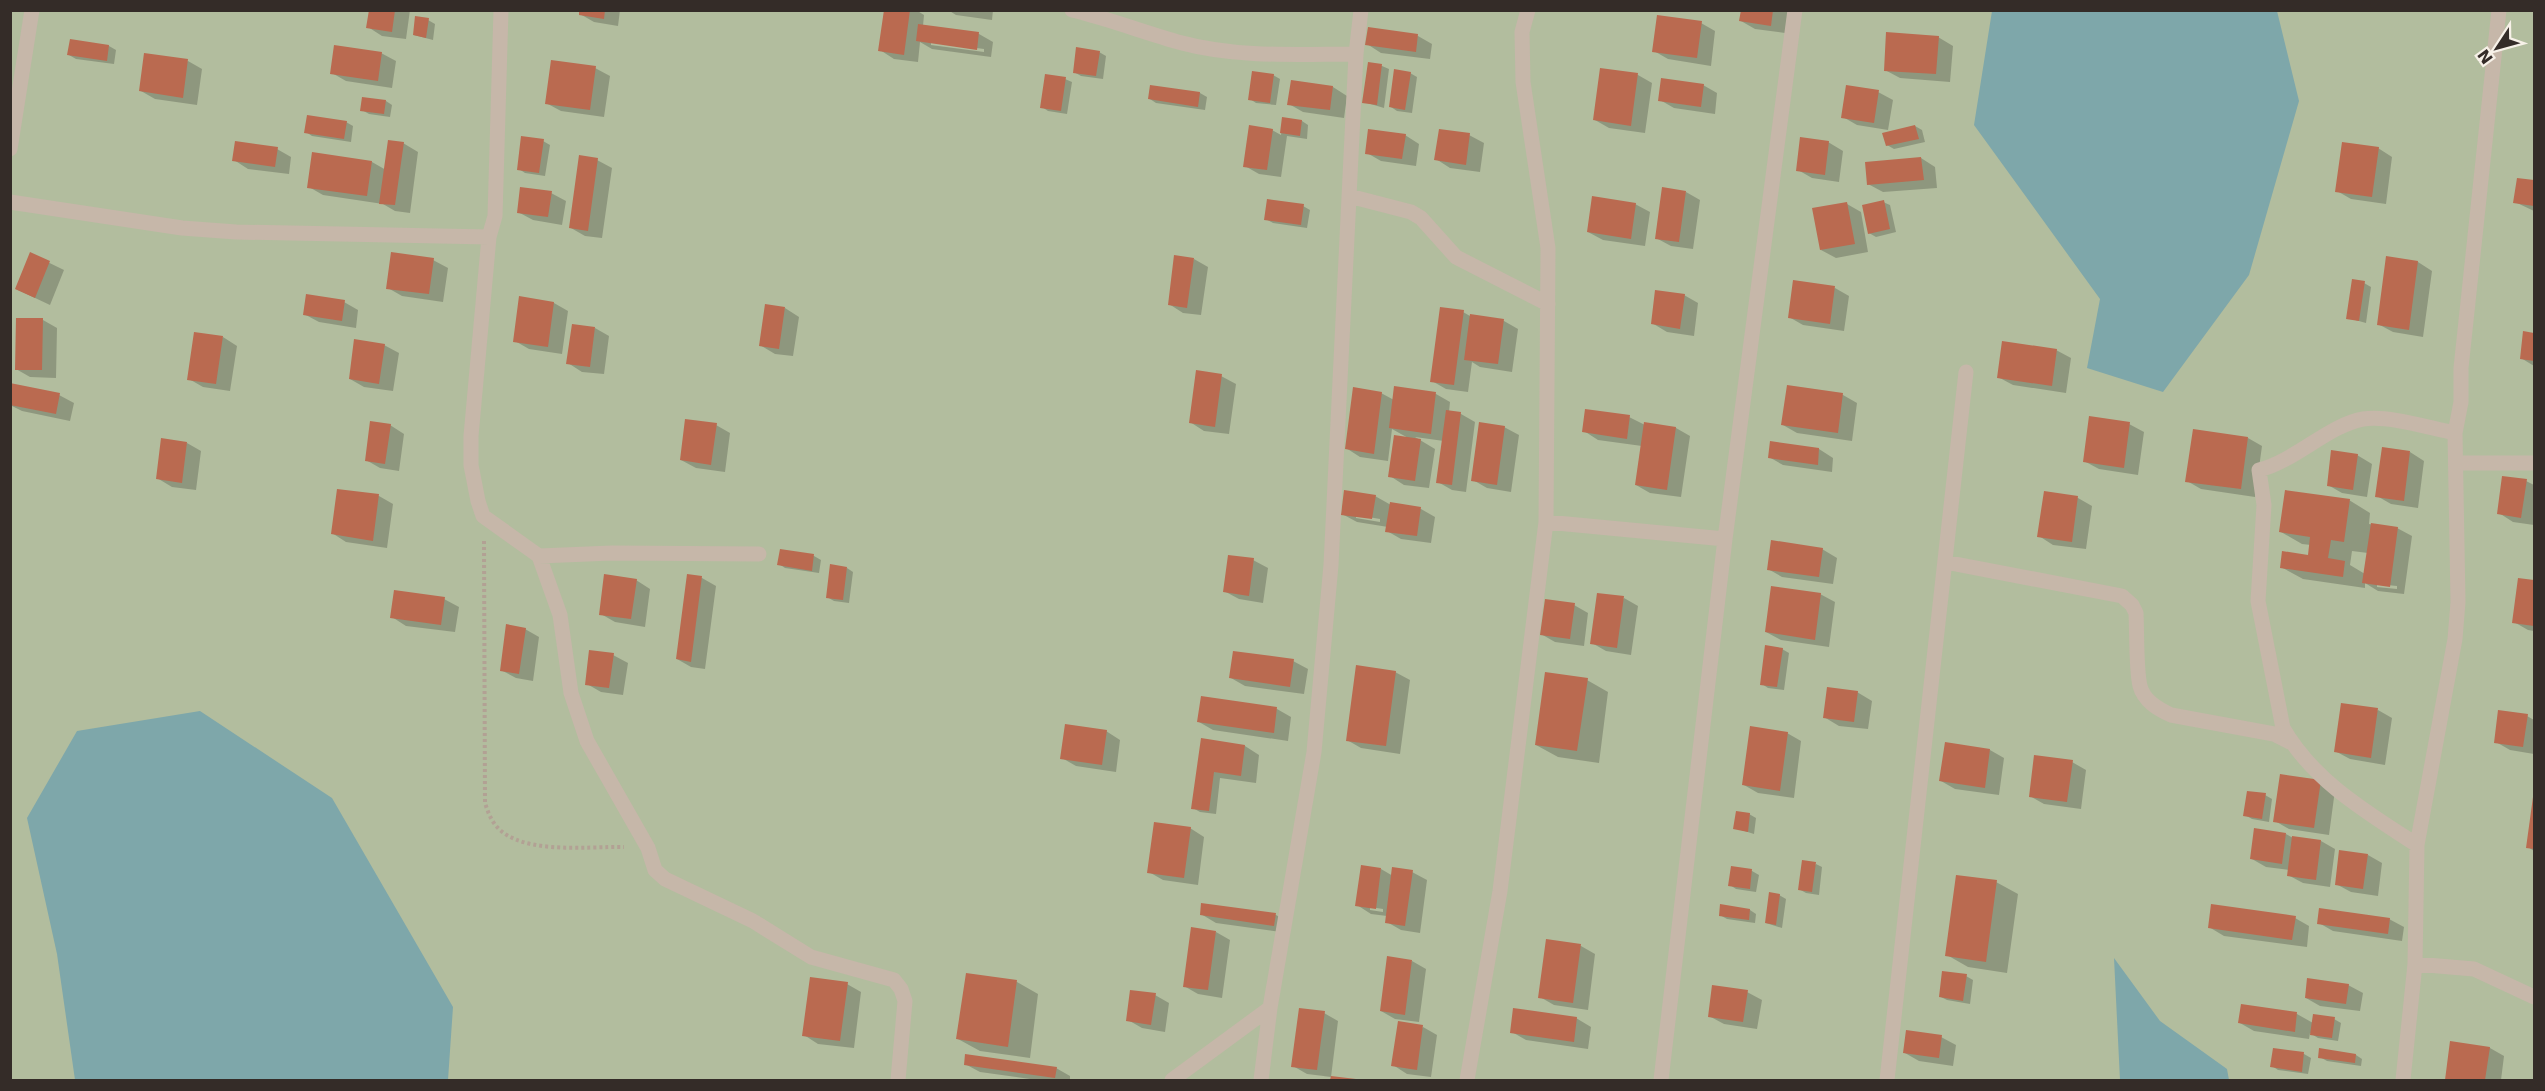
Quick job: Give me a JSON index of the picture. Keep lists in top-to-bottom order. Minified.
{"north":"bottom left"}
